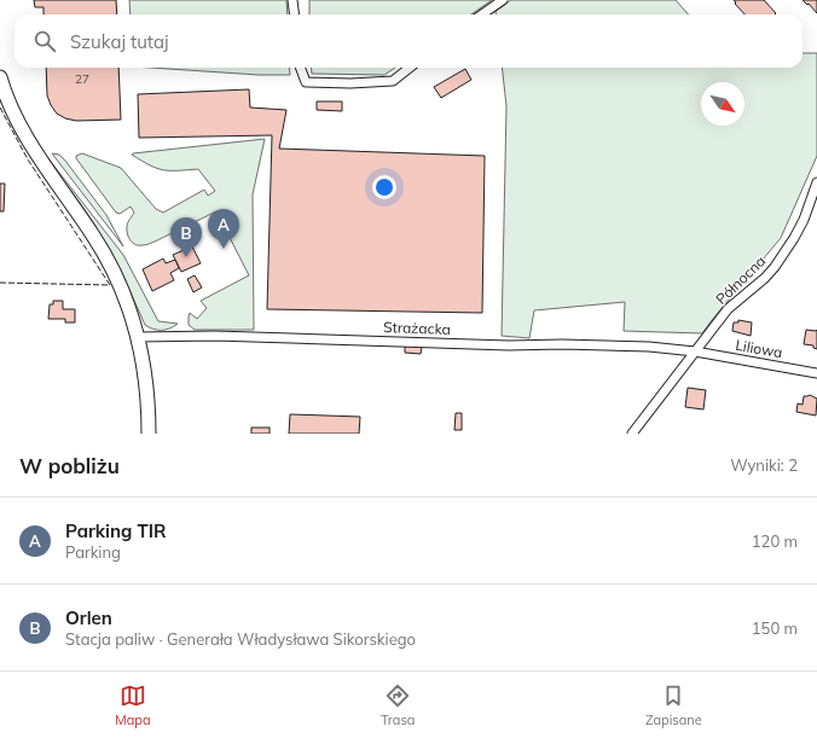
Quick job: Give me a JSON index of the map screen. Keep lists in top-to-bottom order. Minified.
{"streets":{"street":["Północna","Strażacka","Liliowa"]},"crossings":[["Północna","Strażacka"],["Północna","Liliowa"],["Strażacka","Liliowa"]],"house_numbers":["27"],"north":"bottom right","page":{"search":"Szukaj tutaj","pins":["A","B"],"heading":["W pobliżu","Wyniki: 2"],"list":[{"mark":"A","name":"Parking TIR","note":"Parking","value":"120 m"},{"mark":"B","name":"Orlen","note":"Stacja paliw · Generała Władysława Sikorskiego","value":"150 m"}],"nav":["Mapa","Trasa","Zapisane"]}}
